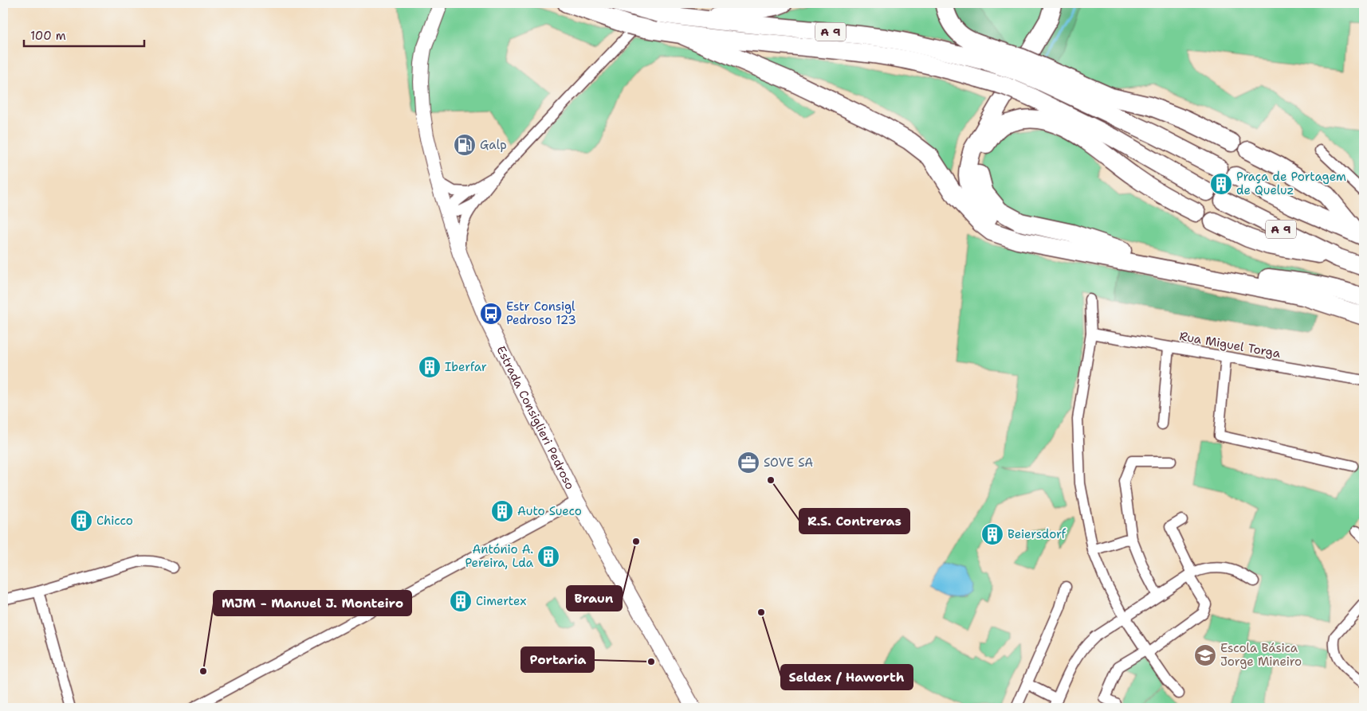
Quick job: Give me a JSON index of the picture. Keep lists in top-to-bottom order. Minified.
{"streets":{"highway":["A 9"],"main road":["Estrada Consiglieri Pedroso"],"street":["Rua Miguel Torga"]},"places":{"fuel station":["Galp"],"building":["Praça de Portagem de Queluz","Iberfar","Auto Sueco","Chicco","Beiersdorf","António A. Pereira, Lda","Cimertex"],"bus stop":["Estr Consigl Pedroso 123"],"office":["SOVE SA"],"other":["R.S. Contreras","Braun","Seldex / Haworth","Portaria","MJM - Manuel J. Monteiro"],"school or university":["Escola Básica Jorge Mineiro"]},"scale_bar":"100 m"}
